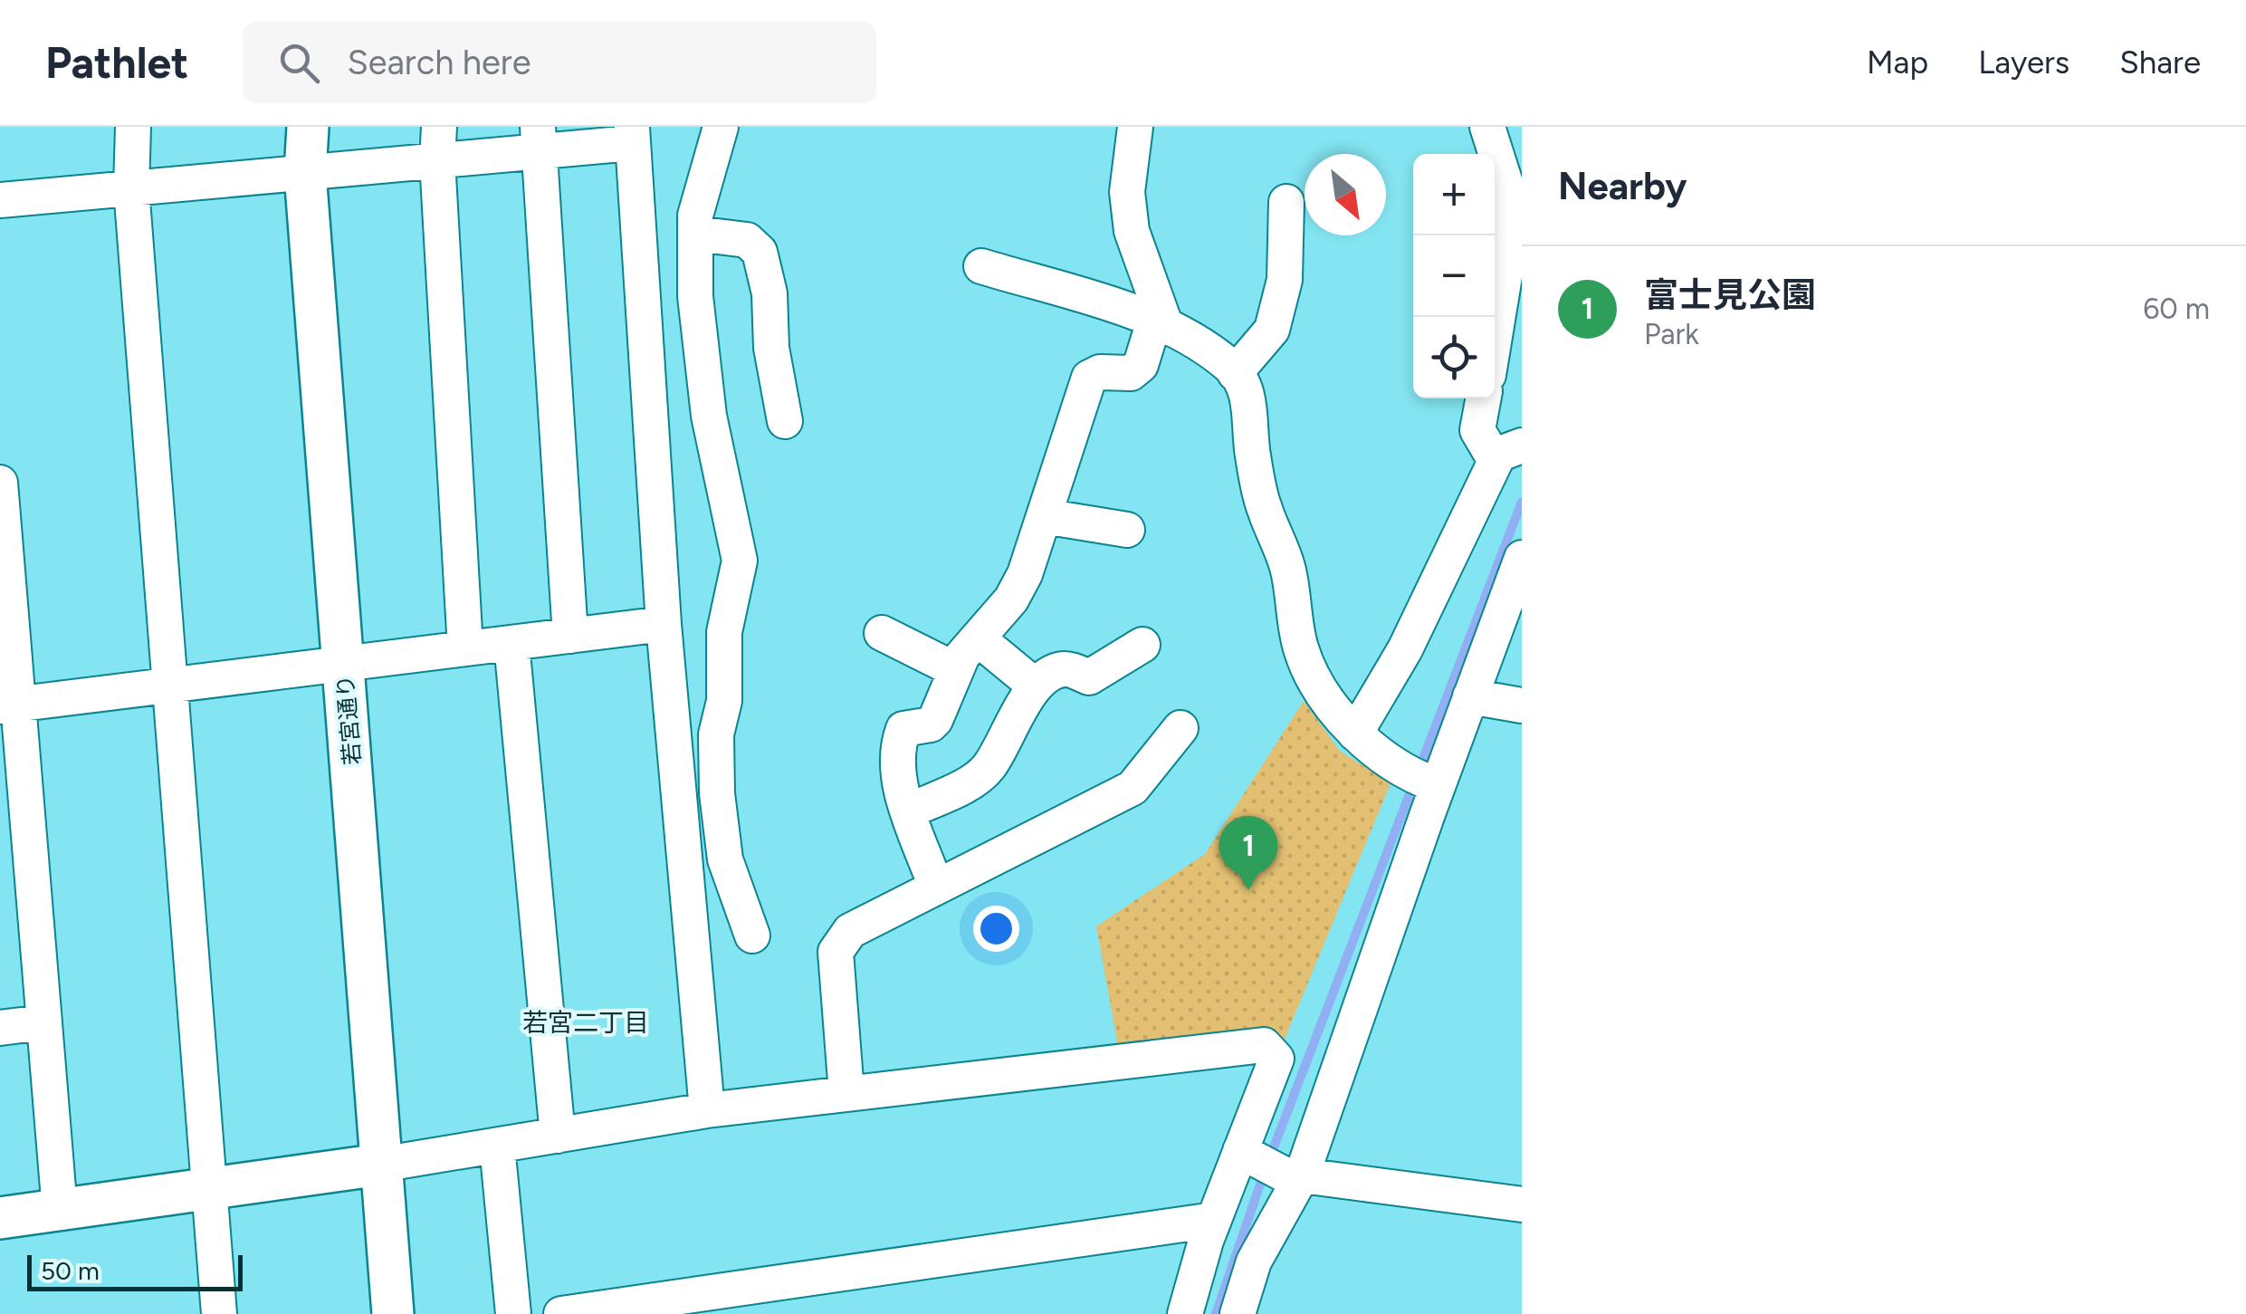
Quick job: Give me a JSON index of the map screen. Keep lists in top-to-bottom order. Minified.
{"streets":{"street":["若宮通り"]},"districts":["若宮二丁目"],"scale_bar":"50 m","north":"bottom right","page":{"header":"Pathlet","search":"Search here","nav":["Map","Layers","Share"],"heading":"Nearby","map_buttons":["+","−"],"list":[{"mark":"1","name":"富士見公園","note":"Park","value":"60 m"}],"pins":"1","scale":"50 m"}}
